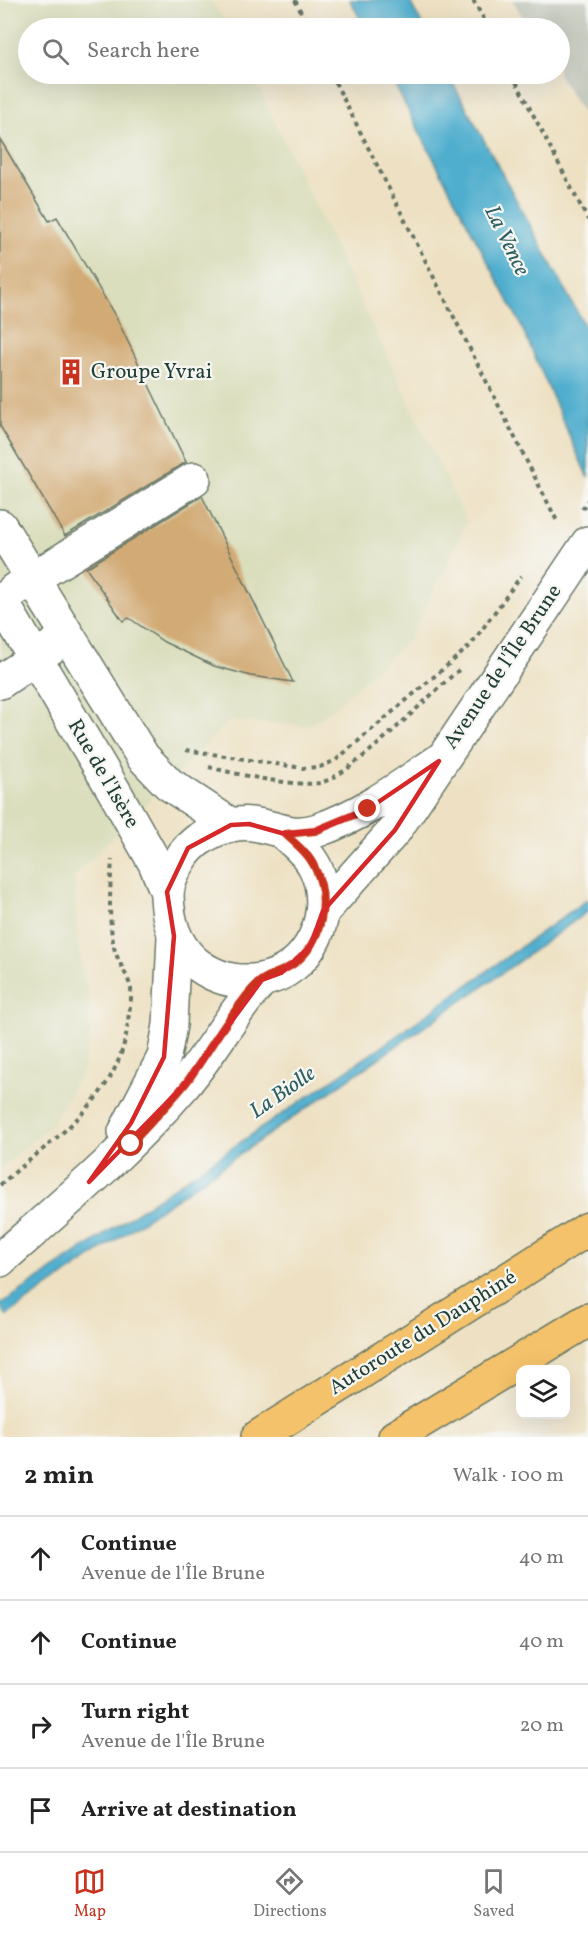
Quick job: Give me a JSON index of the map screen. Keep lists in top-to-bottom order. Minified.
{"streets":{"highway":["Autoroute du Dauphiné"],"street":["Avenue de l'Île Brune","Rue de l'Isère"]},"crossings":[["Avenue de l'Île Brune","Rue de l'Isère"]],"water":["La Vence","La Biolle"],"places":{"building":["Groupe Yvrai"]},"page":{"search":"Search here","heading":["2 min","Walk · 100 m"],"list":[["Continue","Avenue de l'Île Brune","40 m"],["Continue","40 m"],["Turn right","Avenue de l'Île Brune","20 m"],"Arrive at destination"],"nav":["Map","Directions","Saved"]}}
